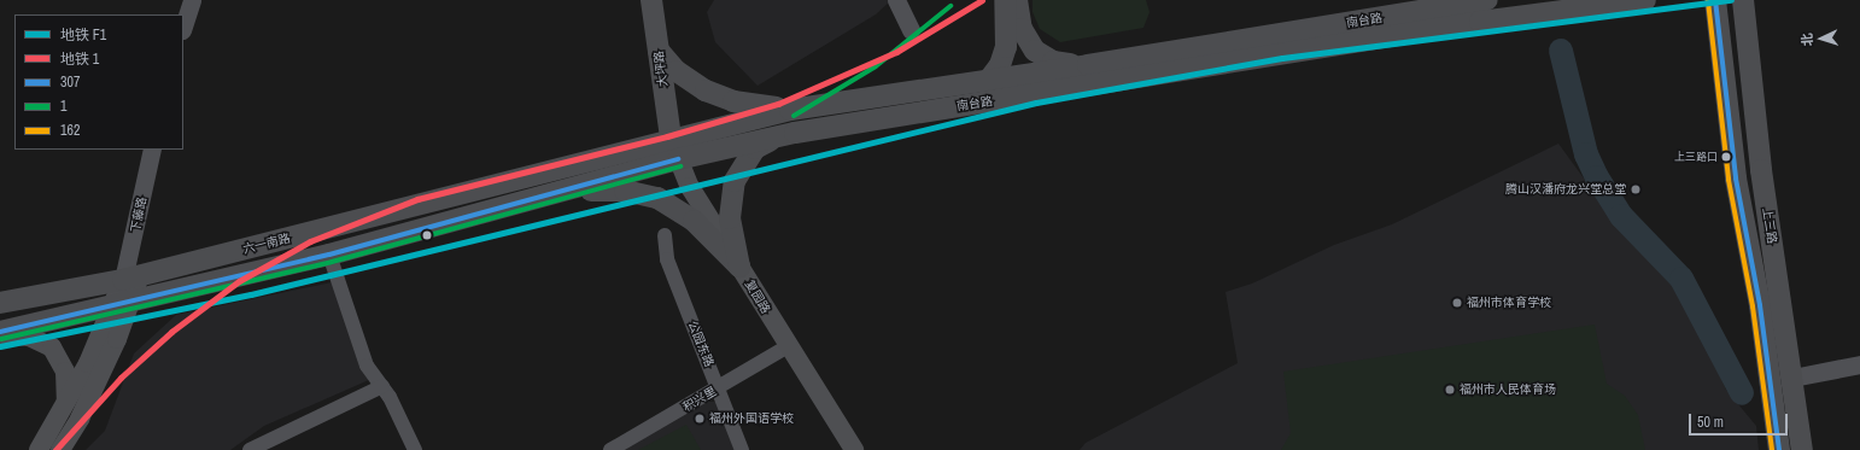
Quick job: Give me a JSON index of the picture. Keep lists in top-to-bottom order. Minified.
{"streets":{"main road":["南台路","大坪路","上三路","六一南路","复园路"],"street":["下藤路","公园东路","积兴里"]},"crossings":[["南台路","大坪路"],["南台路","六一南路"],["南台路","复园路"],["大坪路","六一南路"],["大坪路","复园路"],["下藤路","六一南路"],["六一南路","复园路"],["复园路","积兴里"],["公园东路","积兴里"]],"places":["上三路口","腾山汉潘府龙兴堂总堂","福州市体育学校","福州市人民体育场","福州外国语学校"],"lines":["metro line F1","metro line 1","transit line 307","transit line 162","transit line 1"],"legend":["地铁 F1","地铁 1","307","1","162"],"scale_bar":"50 m","north":"left"}
